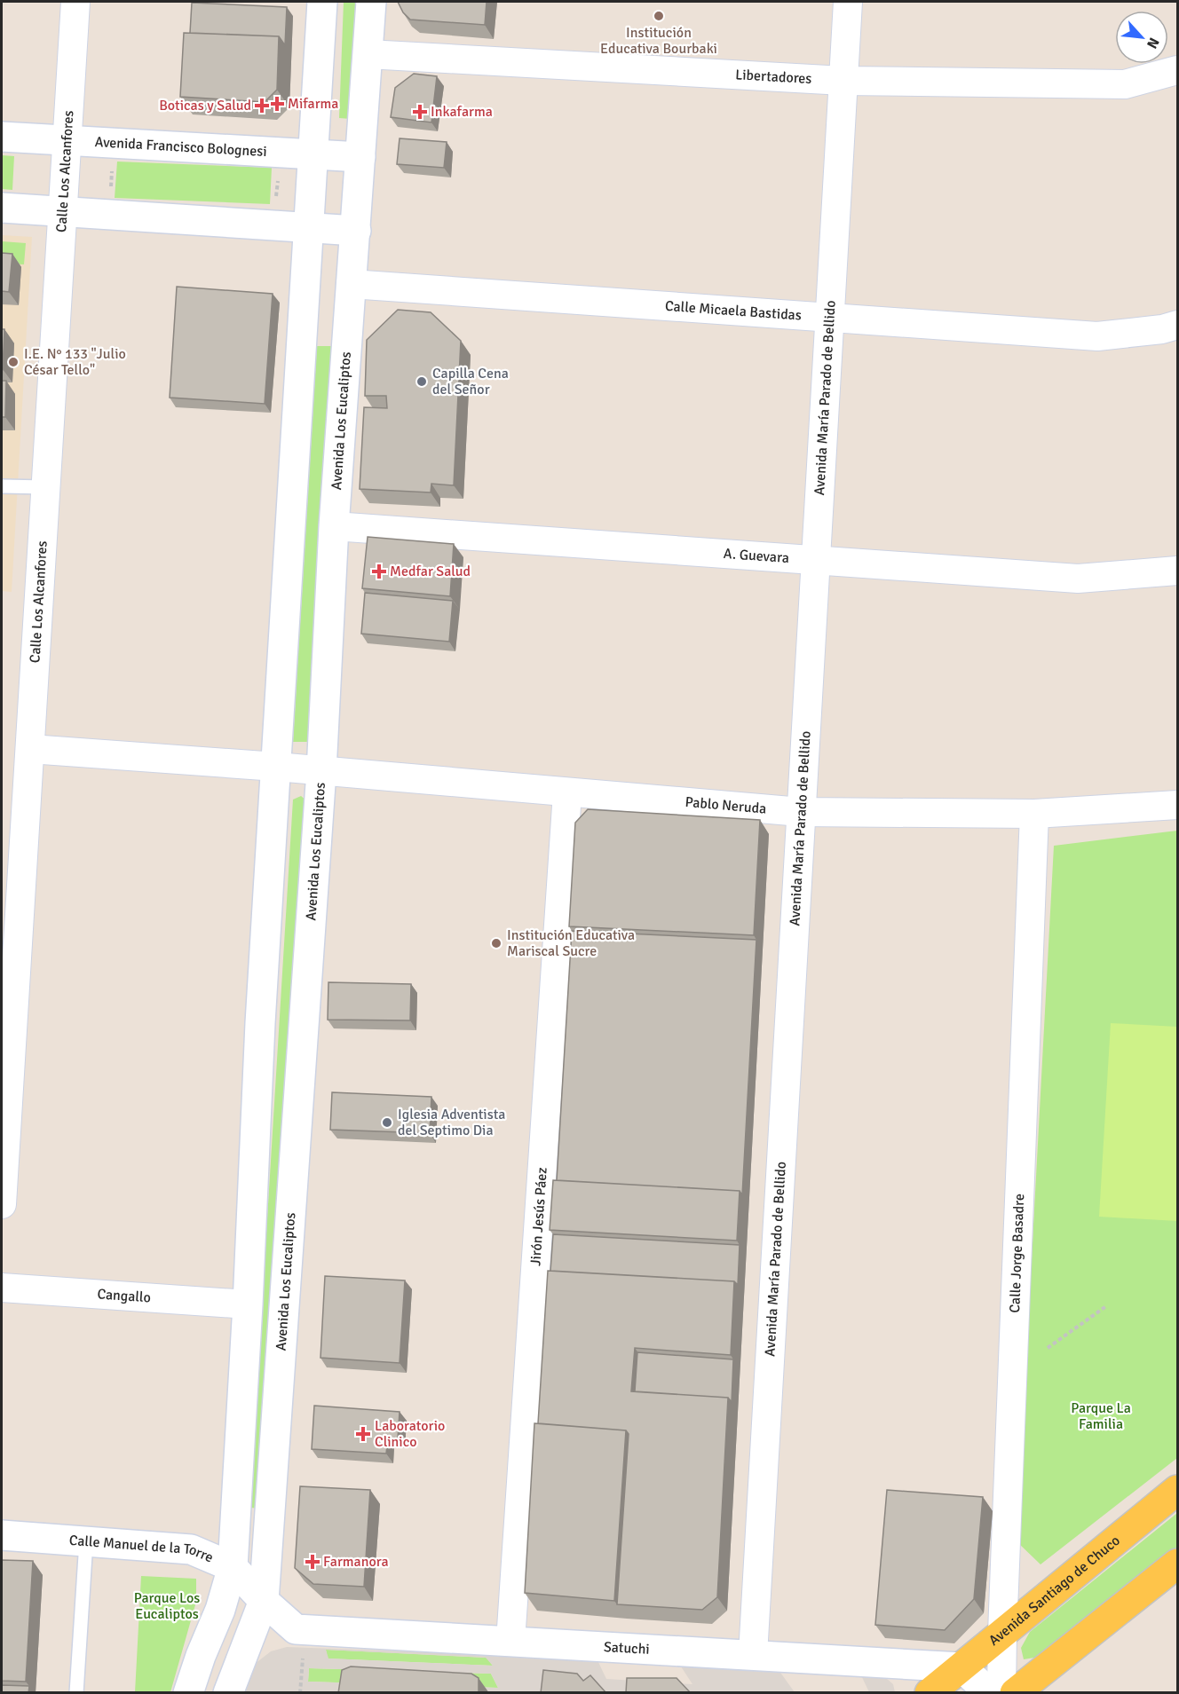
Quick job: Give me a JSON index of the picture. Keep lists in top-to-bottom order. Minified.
{"streets":{"main road":["Avenida Francisco Bolognesi","Avenida Los Eucaliptos","Calle Manuel de la Torre","Avenida Santiago de Chuco","Satuchi"],"street":["Libertadores","Calle Los Alcanfores","Calle Micaela Bastidas","Avenida María Parado de Bellido","A. Guevara","Pablo Neruda","Jirón Jesús Páez","Calle Jorge Basadre","Cangallo"]},"crossings":[["Libertadores","Avenida María Parado de Bellido"],["Libertadores","Avenida Los Eucaliptos"],["Avenida Francisco Bolognesi","Calle Los Alcanfores"],["Avenida Francisco Bolognesi","Avenida Los Eucaliptos"],["Calle Los Alcanfores","Pablo Neruda"],["Calle Micaela Bastidas","Avenida María Parado de Bellido"],["Calle Micaela Bastidas","Avenida Los Eucaliptos"],["Avenida María Parado de Bellido","A. Guevara"],["Avenida María Parado de Bellido","Pablo Neruda"],["Avenida María Parado de Bellido","Satuchi"],["Avenida Los Eucaliptos","A. Guevara"],["Avenida Los Eucaliptos","Pablo Neruda"],["Avenida Los Eucaliptos","Calle Manuel de la Torre"],["Avenida Los Eucaliptos","Satuchi"],["Pablo Neruda","Jirón Jesús Páez"],["Pablo Neruda","Calle Jorge Basadre"],["Jirón Jesús Páez","Satuchi"],["Calle Jorge Basadre","Avenida Santiago de Chuco"],["Calle Manuel de la Torre","Satuchi"],["Avenida Santiago de Chuco","Satuchi"]],"parks":["Parque La Familia","Parque Los Eucaliptos"],"places":{"other":["Institución Educativa Bourbaki","I.E. N° 133 \"Julio César Tello\"","Capilla Cena del Señor","Institución Educativa Mariscal Sucre","Iglesia Adventista del Septimo Dia"],"health":["Mifarma","Boticas y Salud","Inkafarma","Medfar Salud","Laboratorio Clinico","Farmanora"]},"north":"bottom right"}
